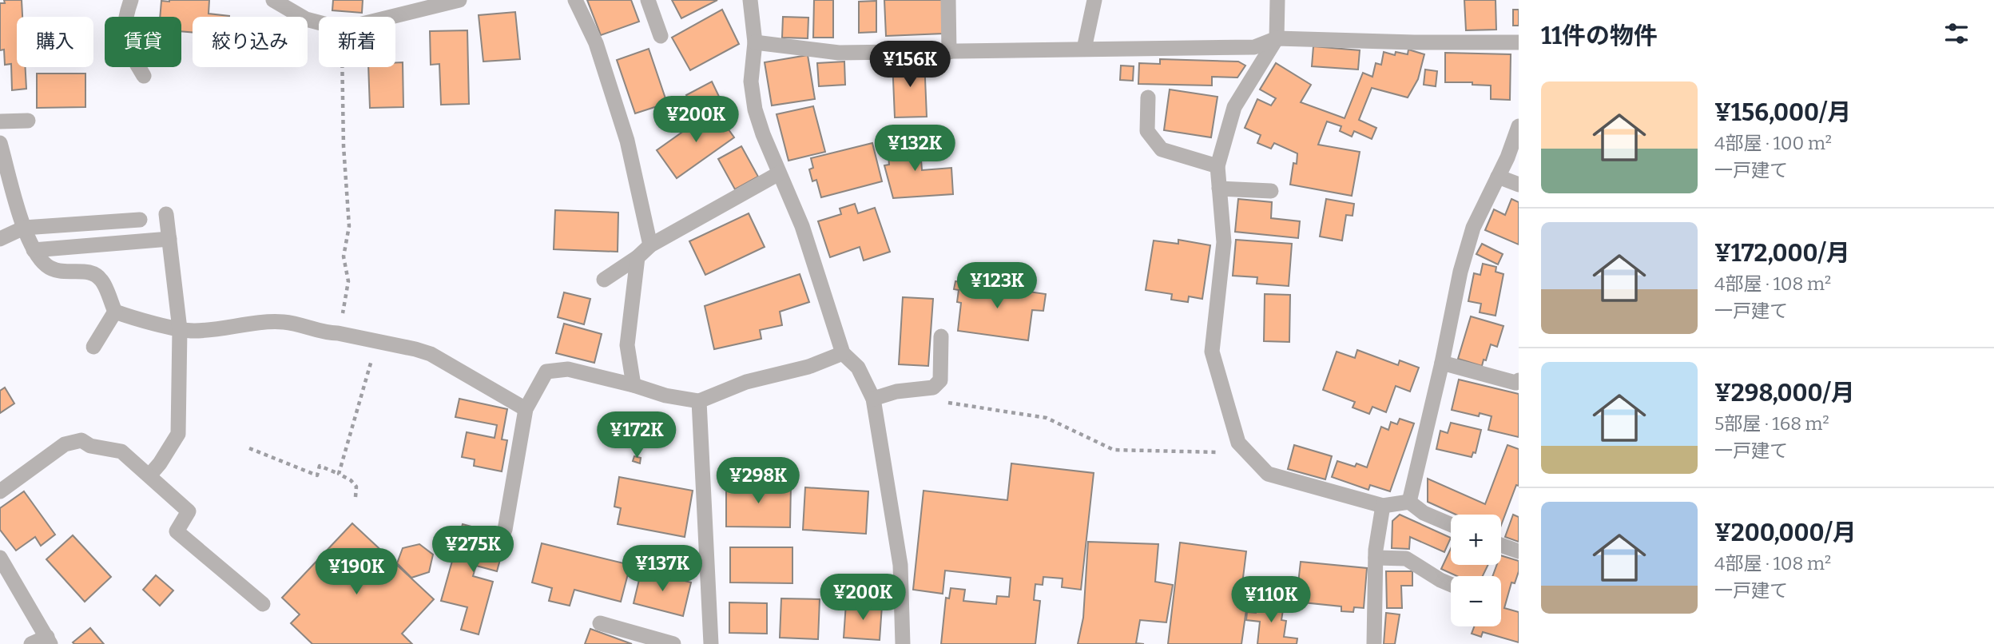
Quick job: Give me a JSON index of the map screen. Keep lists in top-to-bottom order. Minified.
{"page":{"heading":"11件の物件","chip":["購入","賃貸","絞り込み","新着"],"price":["¥156K","¥200K","¥132K","¥123K","¥172K","¥298K","¥275K","¥137K","¥190K","¥200K","¥110K"],"list":[{"name":"¥156,000/月","note":"4部屋 · 100 m² · 一戸建て"},{"name":"¥172,000/月","note":"4部屋 · 108 m² · 一戸建て"},{"name":"¥298,000/月","note":"5部屋 · 168 m² · 一戸建て"},{"name":"¥200,000/月","note":"4部屋 · 108 m² · 一戸建て"}],"map_buttons":["+","−"]}}
